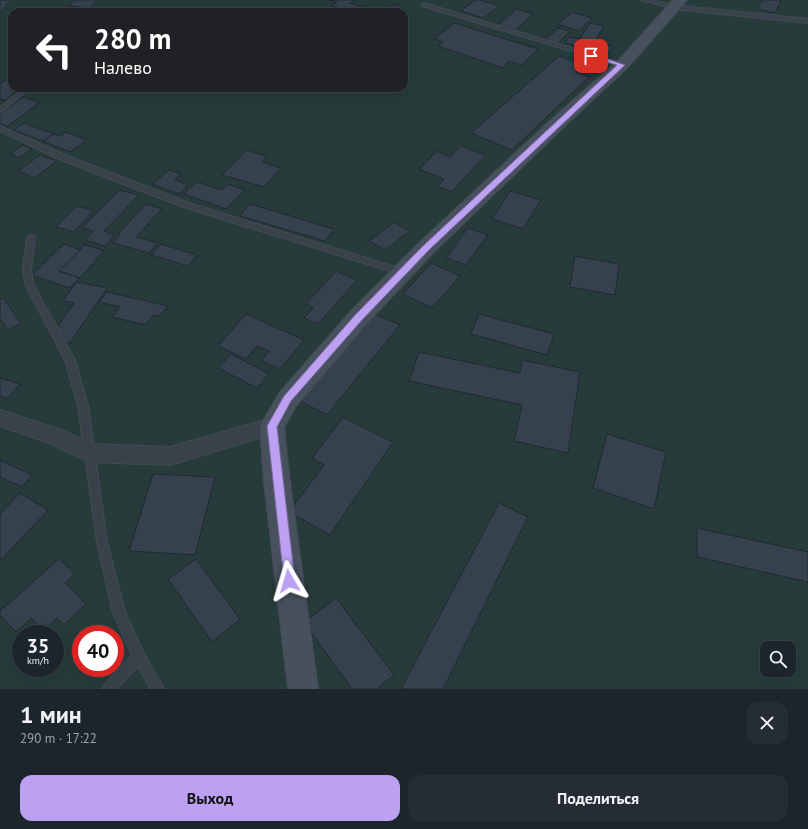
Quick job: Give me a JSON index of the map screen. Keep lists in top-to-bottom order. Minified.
{"page":{"turn":["280 m","Налево"],"speed":"35 km/h","limit":"40","heading":["1 мин","290 m · 17:22"],"buttons":["Выход","Поделиться"]}}
